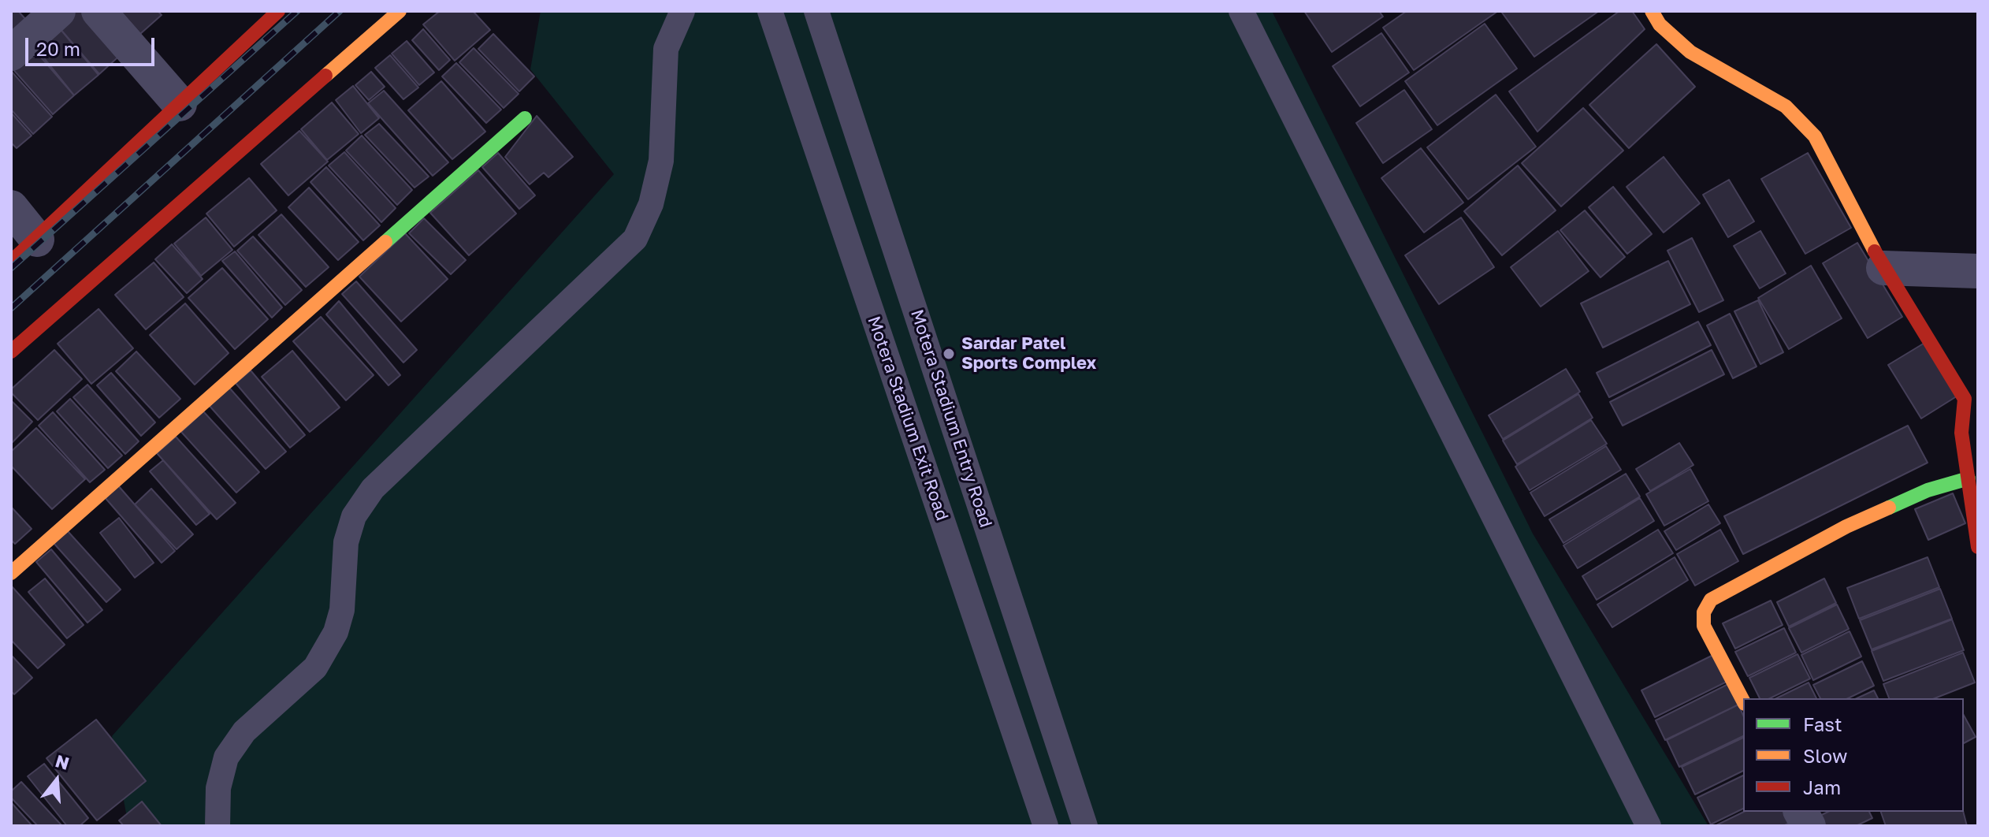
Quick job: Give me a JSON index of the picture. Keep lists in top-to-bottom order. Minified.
{"streets":{"lane":["Motera Stadium Exit Road","Motera Stadium Entry Road"]},"places":["Sardar Patel Sports Complex"],"legend":["Fast","Slow","Jam"],"scale_bar":"20 m","north":"top"}
